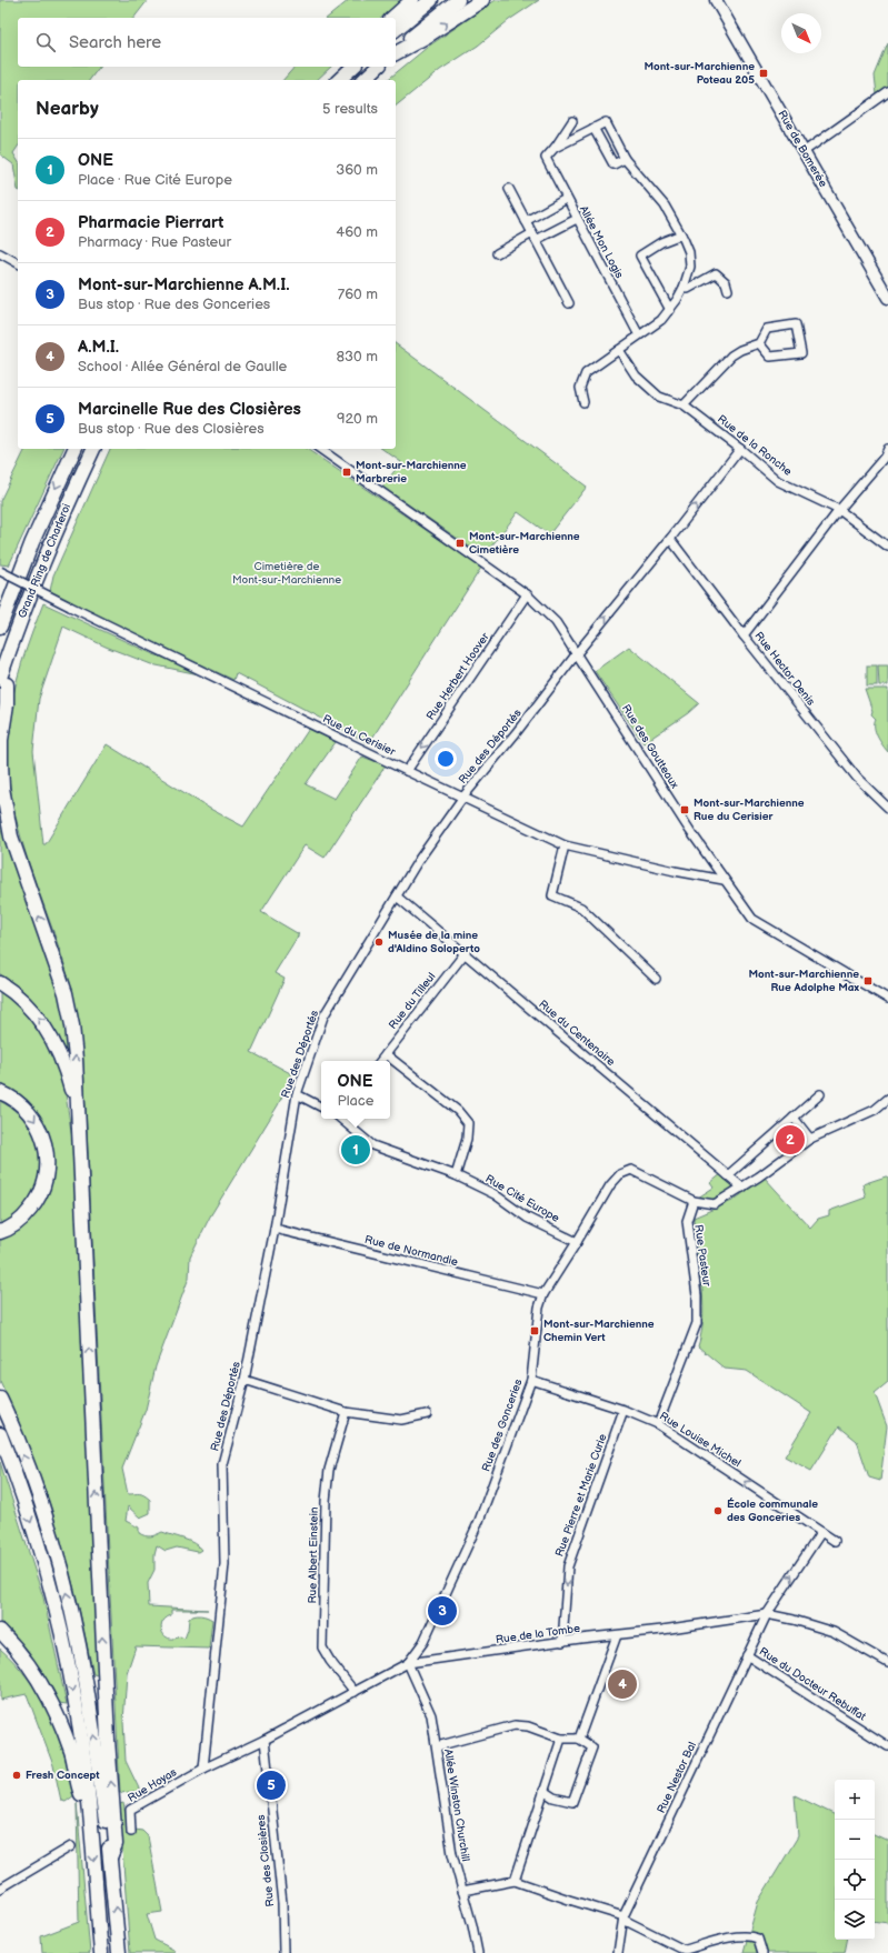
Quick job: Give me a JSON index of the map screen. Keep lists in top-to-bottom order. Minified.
{"streets":{"highway":["Grand Ring de Charleroi"],"main road":["Rue de Bomerée"],"street":["Allée Mon Logis","Rue de la Ronche","Rue Hector Denis","Rue Herbert Hoover","Rue du Cerisier","Rue des Déportés","Rue des Goutteaux","Rue du Tilleul","Rue du Centenaire","Rue Cité Europe","Rue de Normandie","Rue Pasteur","Rue des Gonceries","Rue Louise Michel","Rue Pierre et Marie Curie","Rue Albert Einstein","Rue de la Tombe","Rue du Docteur Rebuffat","Rue Nestor Bal","Rue Hoyas","Allée Winston Churchill","Rue des Closières"]},"crossings":[["Rue de la Ronche","Rue des Déportés"],["Rue Hector Denis","Rue des Déportés"],["Rue Herbert Hoover","Rue du Cerisier"],["Rue Herbert Hoover","Rue des Goutteaux"],["Rue du Cerisier","Rue des Déportés"],["Rue du Cerisier","Rue des Goutteaux"],["Rue des Déportés","Rue des Goutteaux"],["Rue des Déportés","Rue du Centenaire"],["Rue des Déportés","Rue de Normandie"],["Rue des Déportés","Rue de la Tombe"],["Rue des Déportés","Rue Hoyas"],["Rue du Tilleul","Rue du Centenaire"],["Rue Cité Europe","Rue des Gonceries"],["Rue de Normandie","Rue des Gonceries"],["Rue Pasteur","Rue des Gonceries"],["Rue Pasteur","Rue Louise Michel"],["Rue des Gonceries","Rue Louise Michel"],["Rue des Gonceries","Rue de la Tombe"],["Rue des Gonceries","Allée Winston Churchill"],["Rue Louise Michel","Rue Pierre et Marie Curie"],["Rue Pierre et Marie Curie","Rue de la Tombe"],["Rue Albert Einstein","Rue de la Tombe"],["Rue de la Tombe","Rue Nestor Bal"],["Rue de la Tombe","Rue Hoyas"],["Rue de la Tombe","Allée Winston Churchill"],["Rue de la Tombe","Rue des Closières"],["Rue du Docteur Rebuffat","Rue Nestor Bal"]],"one_way":["Rue Herbert Hoover","Rue Louise Michel","Rue Pierre et Marie Curie"],"parks":["Cimetière de Mont-sur-Marchienne"],"places":{"transit":["Mont-sur-Marchienne Poteau 205","Mont-sur-Marchienne Marbrerie","Mont-sur-Marchienne Cimetière","Mont-sur-Marchienne Rue du Cerisier","Mont-sur-Marchienne Rue Adolphe Max","Mont-sur-Marchienne Chemin Vert"],"other":["Musée de la mine d'Aldino Soloperto","École communale des Gonceries","Fresh Concept"]},"north":"bottom right","page":{"search":"Search here","heading":["Nearby","5 results"],"list":[{"mark":"1","name":"ONE","note":"Place · Rue Cité Europe","value":"360 m"},{"mark":"2","name":"Pharmacie Pierrart","note":"Pharmacy · Rue Pasteur","value":"460 m"},{"mark":"3","name":"Mont-sur-Marchienne A.M.I.","note":"Bus stop · Rue des Gonceries","value":"760 m"},{"mark":"4","name":"A.M.I.","note":"School · Allée Général de Gaulle","value":"830 m"},{"mark":"5","name":"Marcinelle Rue des Closières","note":"Bus stop · Rue des Closières","value":"920 m"}],"popup":["ONE","Place"],"pins":["2","1","3","4","5"],"map_buttons":["+","−"]}}
